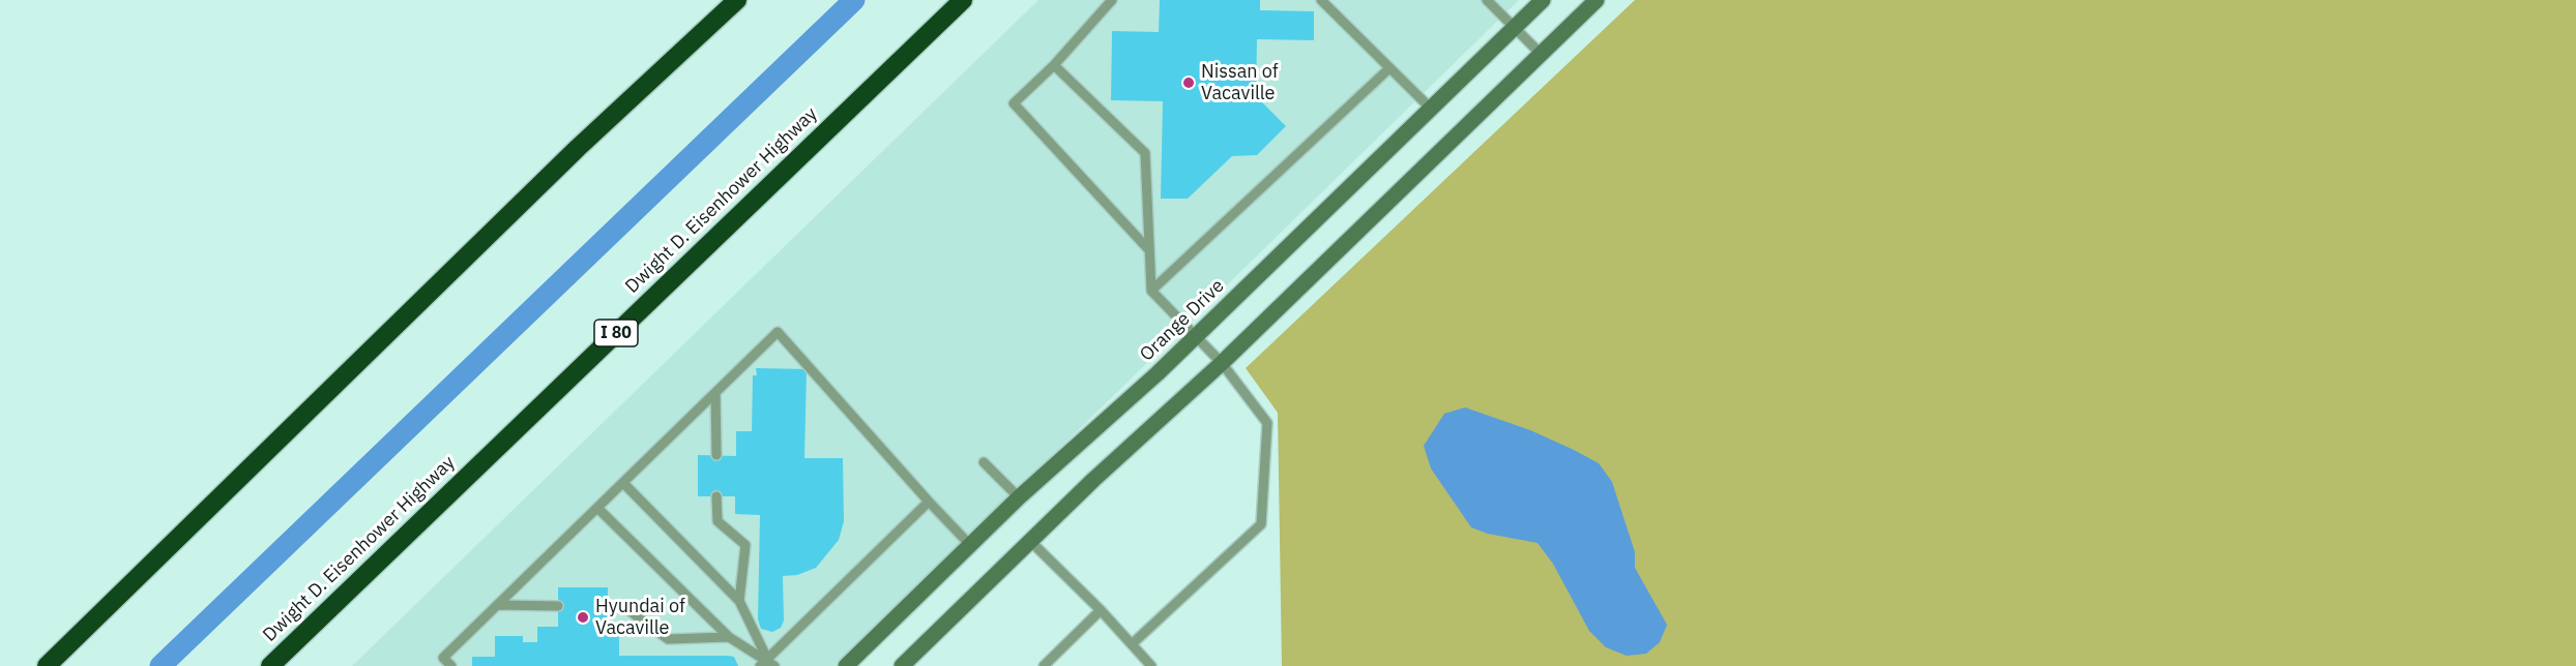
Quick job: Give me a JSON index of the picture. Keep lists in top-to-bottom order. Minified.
{"streets":{"highway":["Dwight D. Eisenhower Highway","I 80"],"street":["Orange Drive"]},"places":["Nissan of Vacaville","Hyundai of Vacaville"]}
